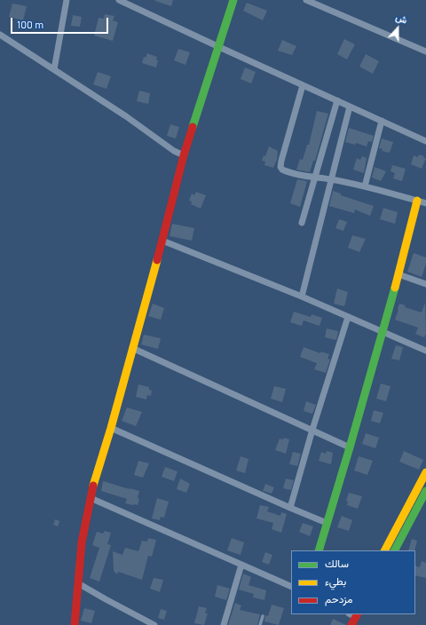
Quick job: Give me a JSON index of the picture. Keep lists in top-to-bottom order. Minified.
{"legend":["سالك","بطيء","مزدحم"],"scale_bar":"100 m","north":"top"}
